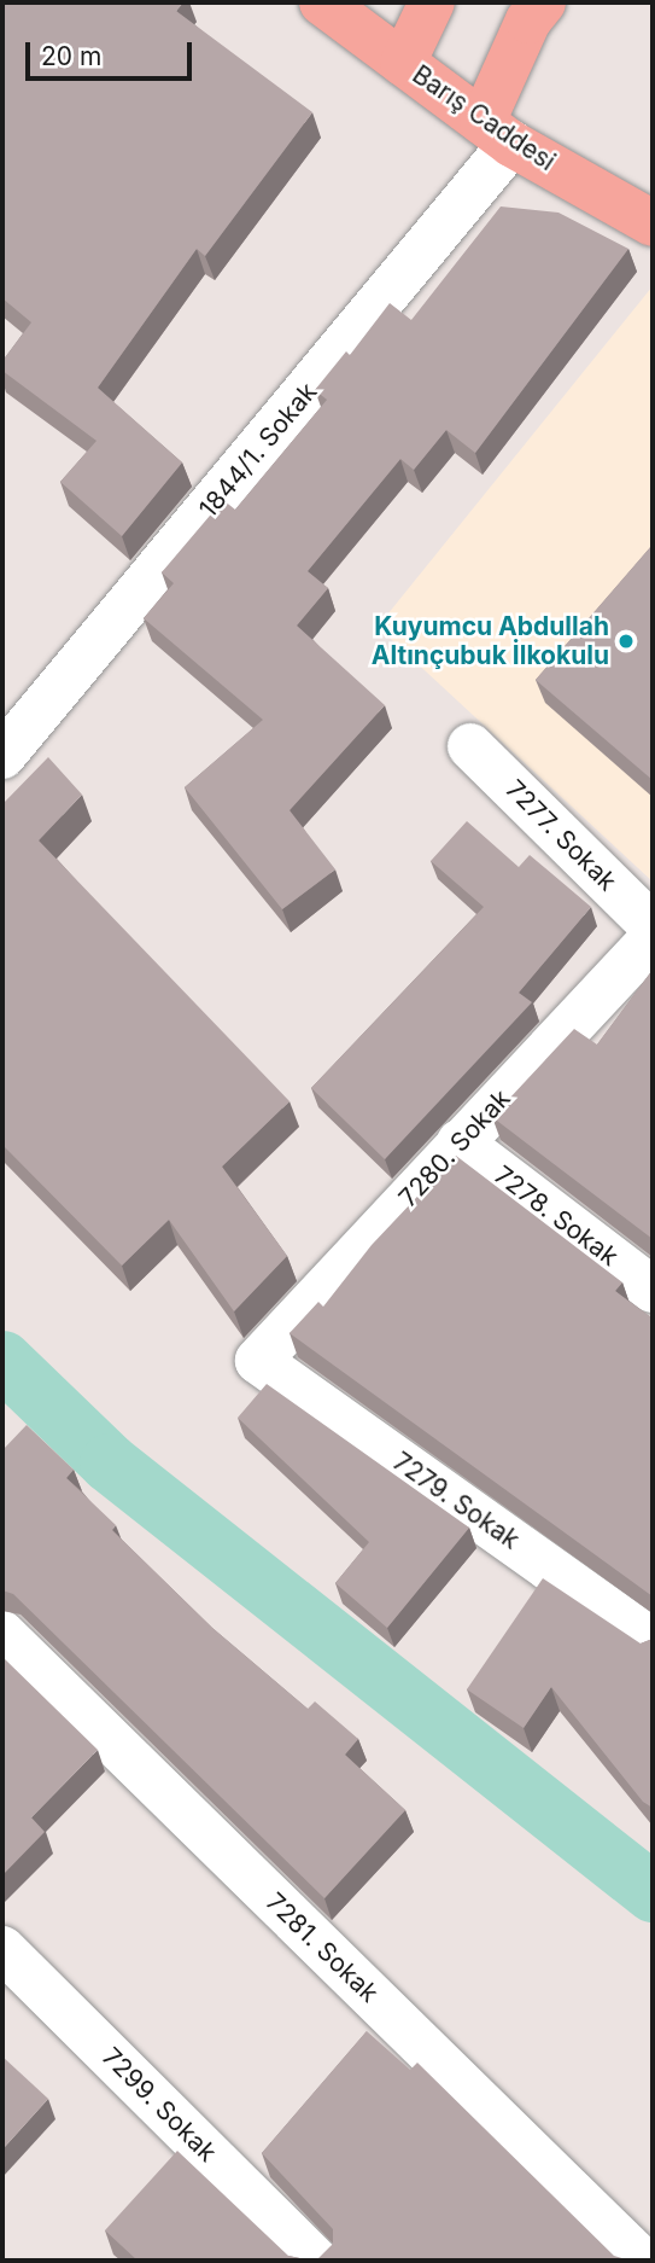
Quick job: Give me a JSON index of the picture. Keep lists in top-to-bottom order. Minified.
{"streets":{"main road":["Barış Caddesi"],"street":["1844/1. Sokak","7277. Sokak","7280. Sokak","7278. Sokak","7279. Sokak","7281. Sokak","7299. Sokak"]},"crossings":[["Barış Caddesi","1844/1. Sokak"],["7280. Sokak","7278. Sokak"],["7280. Sokak","7279. Sokak"]],"places":["Kuyumcu Abdullah Altınçubuk İlkokulu"],"scale_bar":"20 m"}
